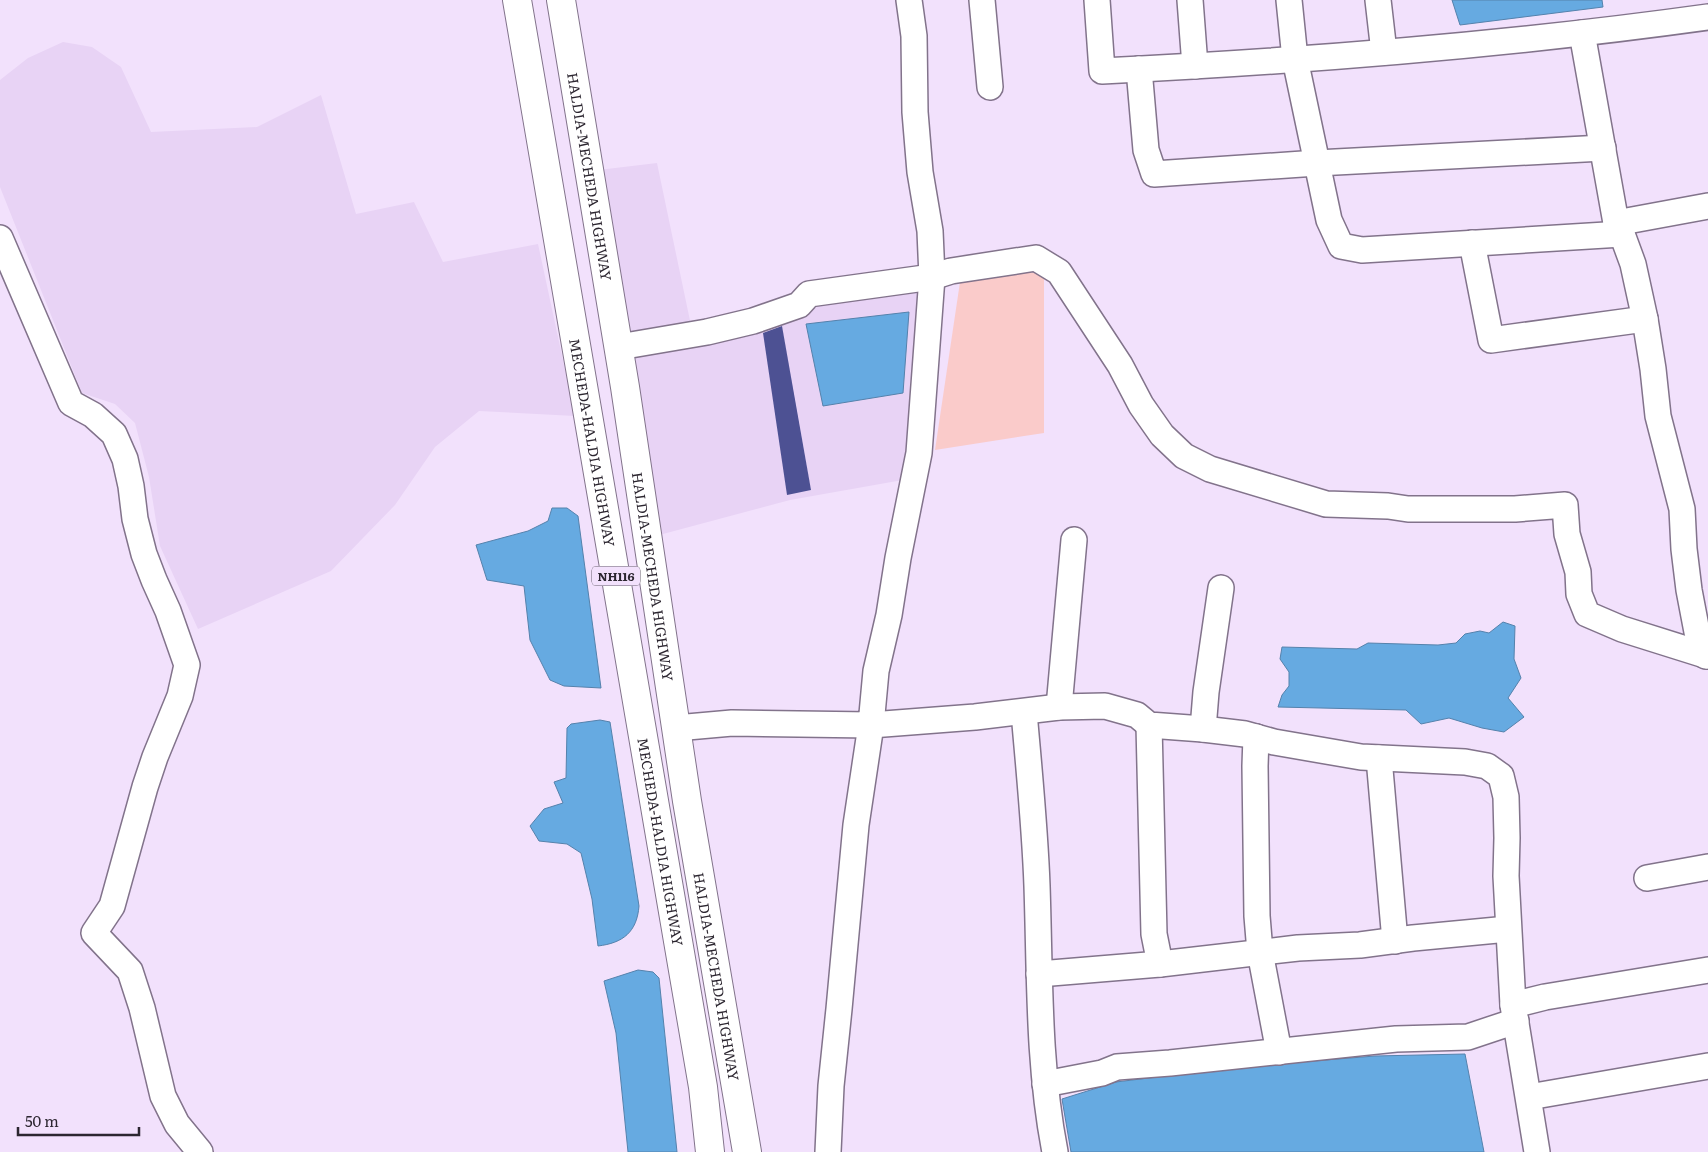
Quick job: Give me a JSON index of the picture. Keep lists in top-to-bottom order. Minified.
{"streets":{"highway":["HALDIA-MECHEDA HIGHWAY","MECHEDA-HALDIA HIGHWAY","NH116"]},"scale_bar":"50 m"}
